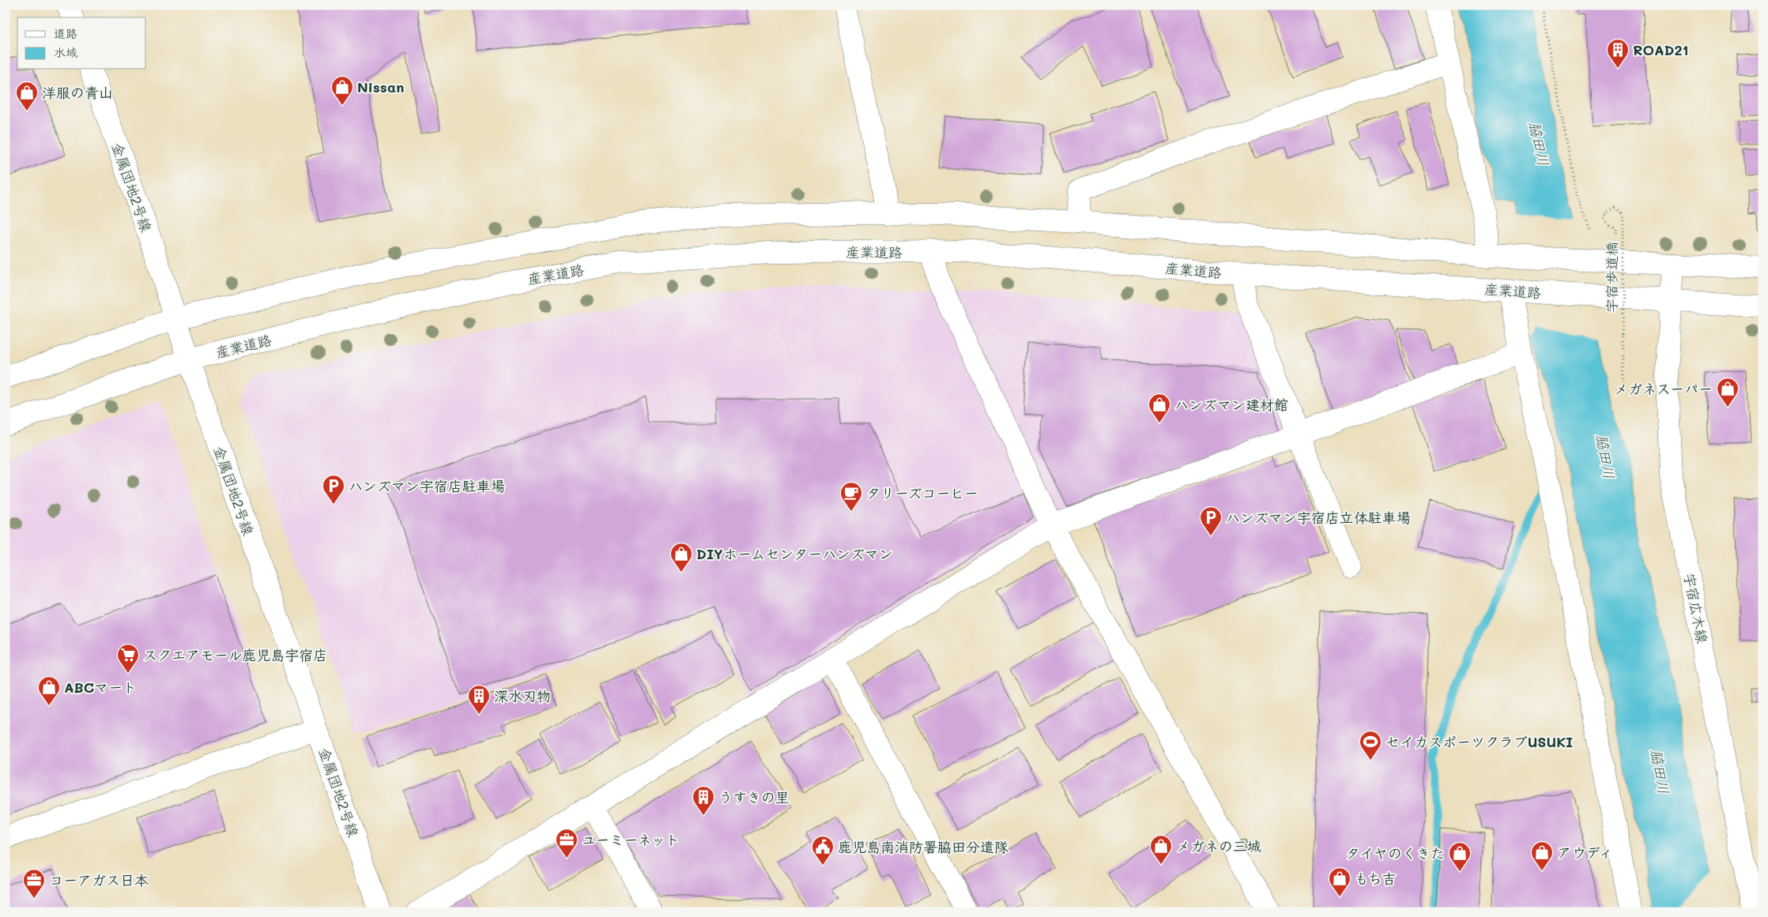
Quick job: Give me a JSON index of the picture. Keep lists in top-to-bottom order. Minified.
{"streets":{"street":["金属団地2号線","産業道路","宇宿広木線"],"path":["宇宿歩道橋"]},"crossings":[["金属団地2号線","産業道路"],["産業道路","宇宿広木線"]],"water":["脇田川"],"places":{"building":["ROAD21","深水刃物","うすきの里"],"shop":["Nissan","洋服の青山","メガネスーパー","ハンズマン建材館","DIYホームセンターハンズマン","ABCマート","メガネの三城","アウディ","タイヤのくきた","もち吉"],"parking":["ハンズマン宇宿店駐車場","ハンズマン宇宿店立体駐車場"],"cafe":["タリーズコーヒー"],"supermarket":["スクエアモール鹿児島宇宿店"],"sports":["セイカスポーツクラブUSUKI"],"office":["ユーミーネット","コーアガス日本"],"public building":["鹿児島南消防署脇田分遣隊"]},"legend":["道路","水域"]}
